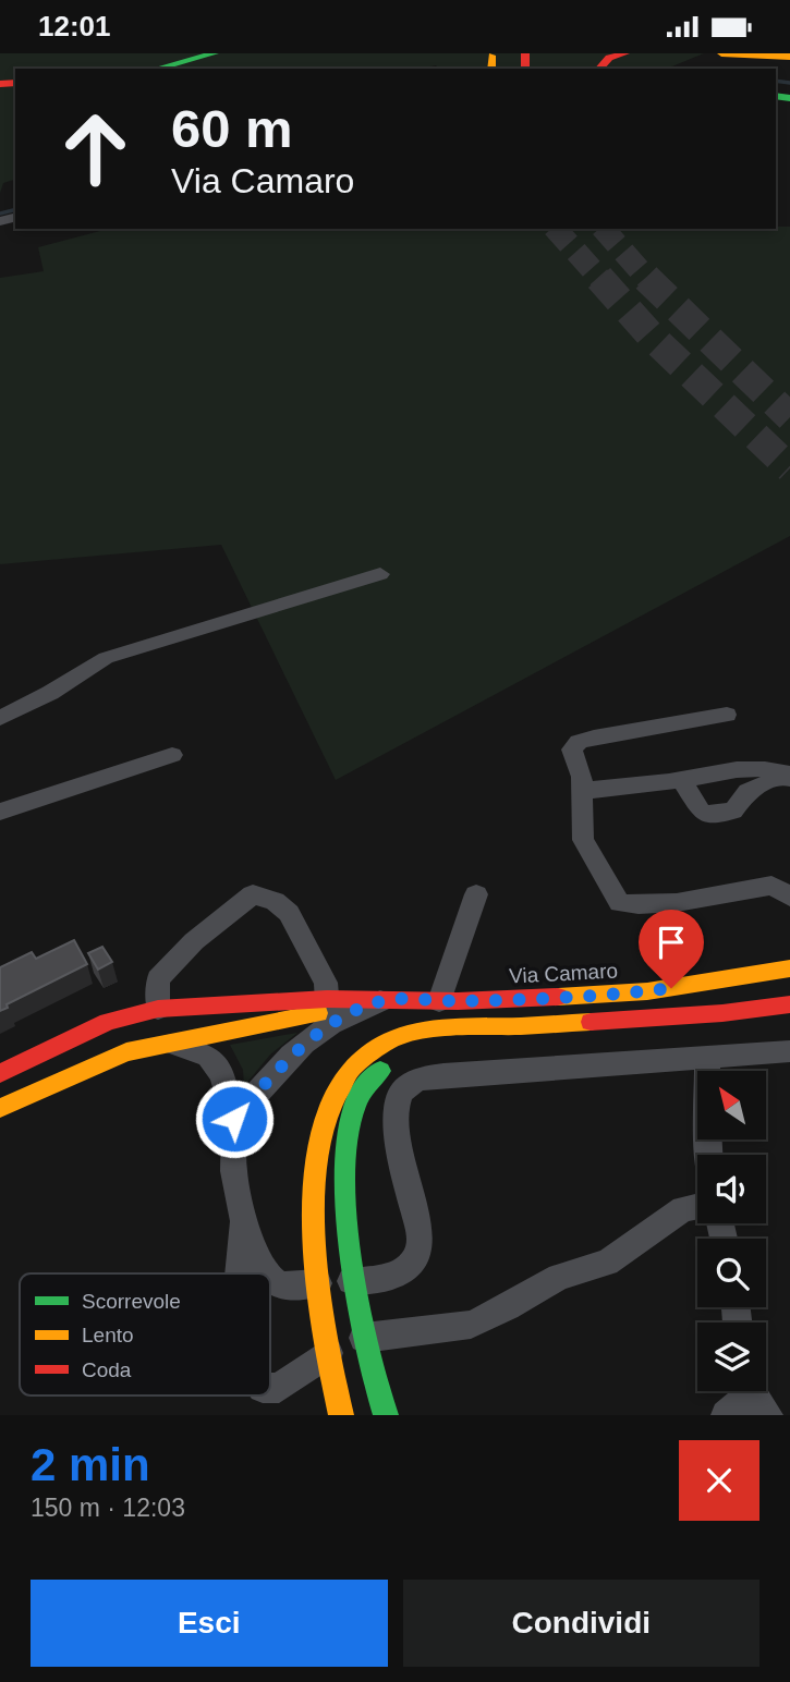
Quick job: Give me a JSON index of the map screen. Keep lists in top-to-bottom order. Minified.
{"streets":{"main road":["Via Camaro"]},"legend":["Scorrevole","Lento","Coda"],"north":"top left","page":{"status":"12:01","turn":["60 m","Via Camaro"],"heading":["2 min","150 m · 12:03"],"buttons":["Esci","Condividi"]}}
